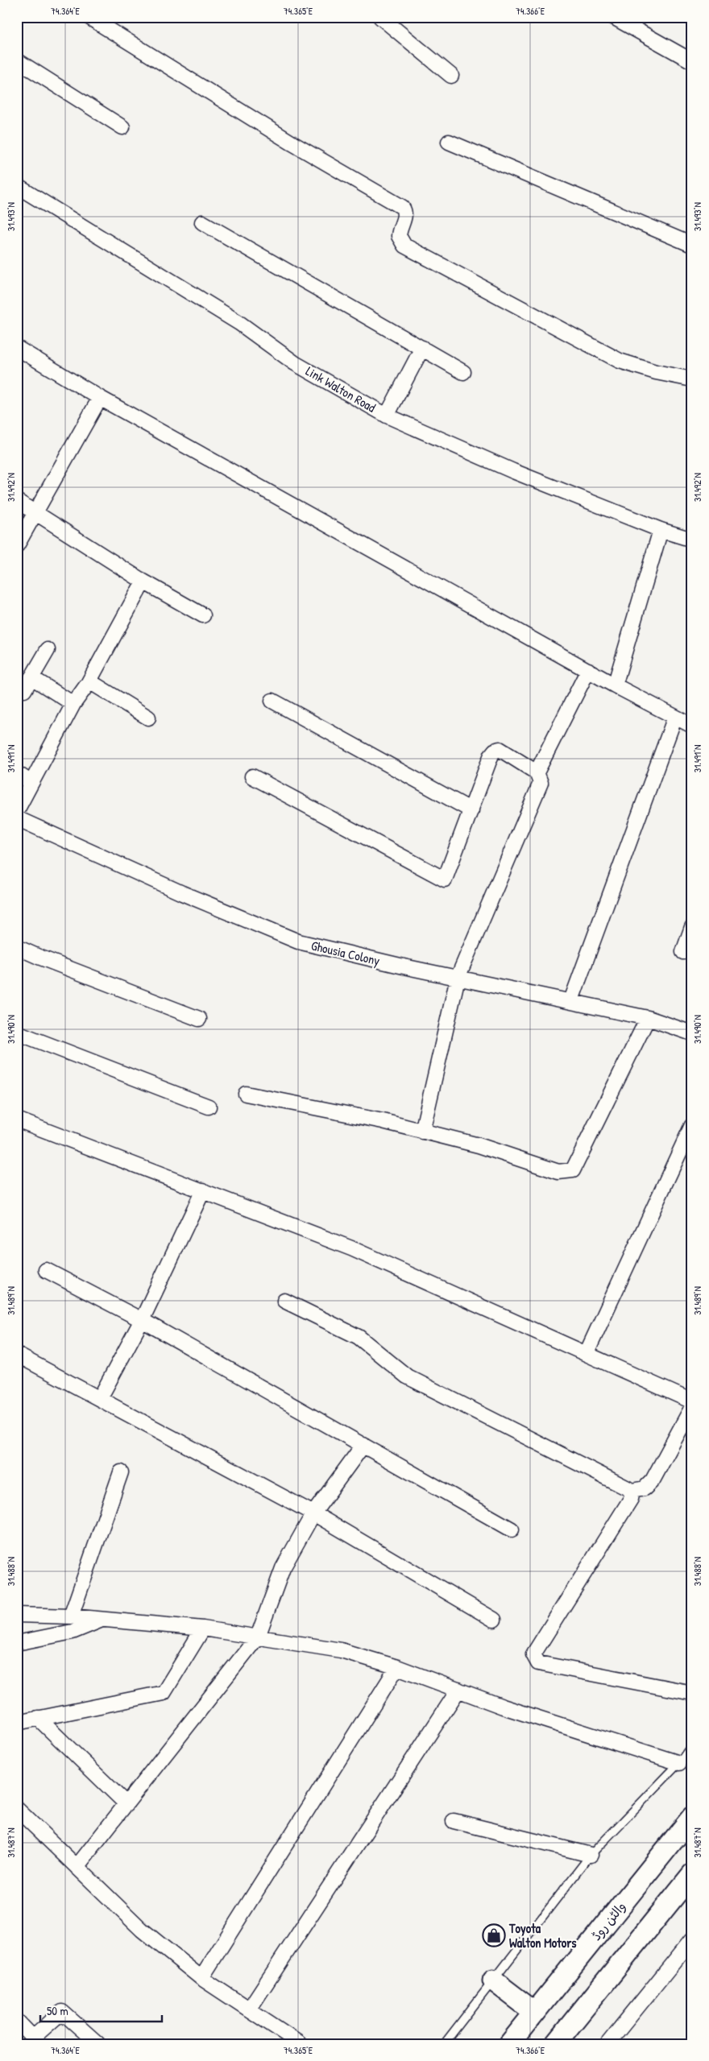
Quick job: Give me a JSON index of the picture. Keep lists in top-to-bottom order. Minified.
{"streets":{"main road":["والٹن روڈ"],"street":["Link Walton Road","Ghousia Colony"]},"places":{"shop":["Toyota Walton Motors"]},"scale_bar":"50 m","coordinates":["74.364°E","74.365°E","74.366°E","31.493°N","31.492°N","31.491°N","31.490°N","31.489°N","31.488°N","31.487°N"]}
